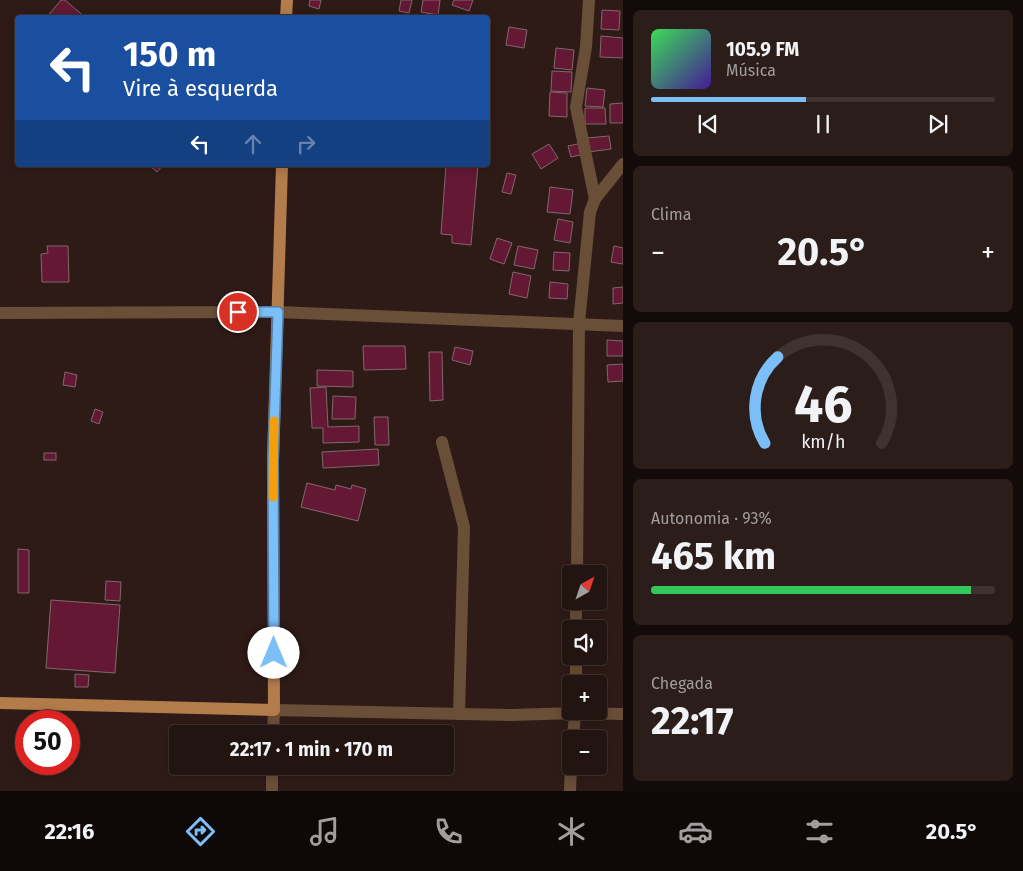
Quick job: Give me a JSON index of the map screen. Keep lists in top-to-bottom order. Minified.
{"north":"top right","page":{"turn":["150 m","Vire à esquerda"],"song":["105.9 FM","Música"],"tile":["Clima",["Autonomia · 93%","465 km"],["Chegada","22:17"]],"heat":["−","20.5°","+"],"map_buttons":["+","−"],"limit":"50","trip":"22:17 · 1 min · 170 m","tabs":["22:16","20.5°"],"gauge":["46","km/h"]}}
